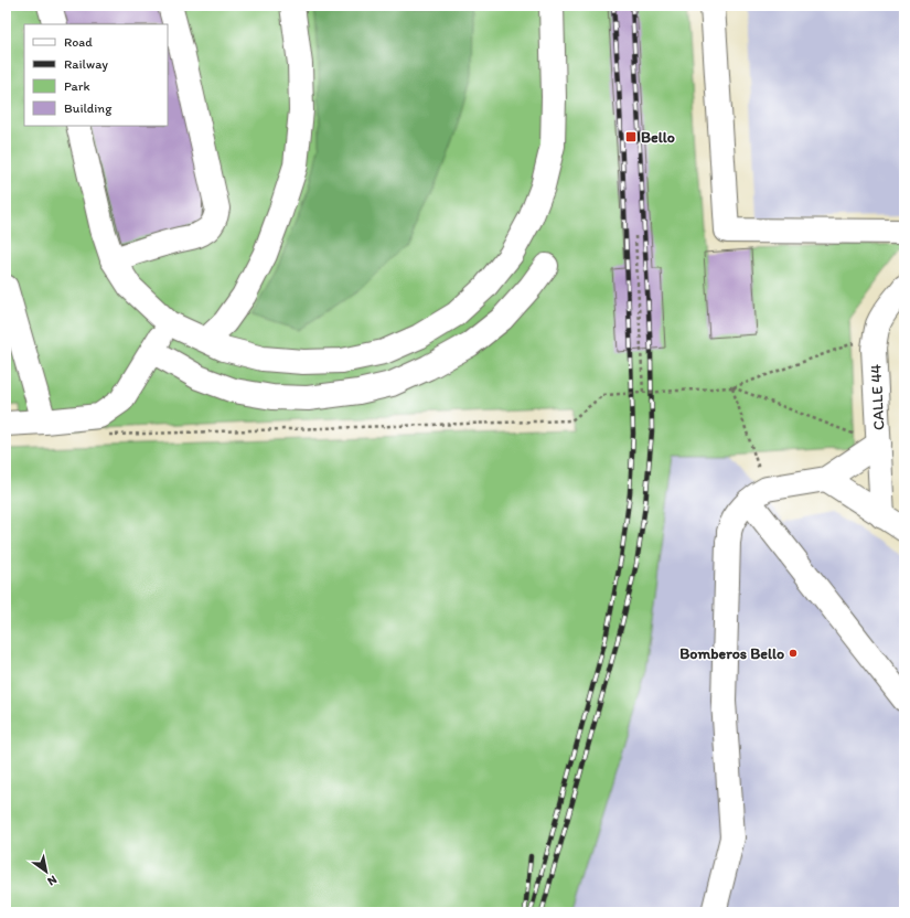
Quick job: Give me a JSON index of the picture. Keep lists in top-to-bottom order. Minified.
{"streets":{"street":["CALLE 44"]},"places":{"transit":["Bello"],"other":["Bomberos Bello"]},"legend":["Road","Railway","Park","Building"],"north":"bottom right"}
